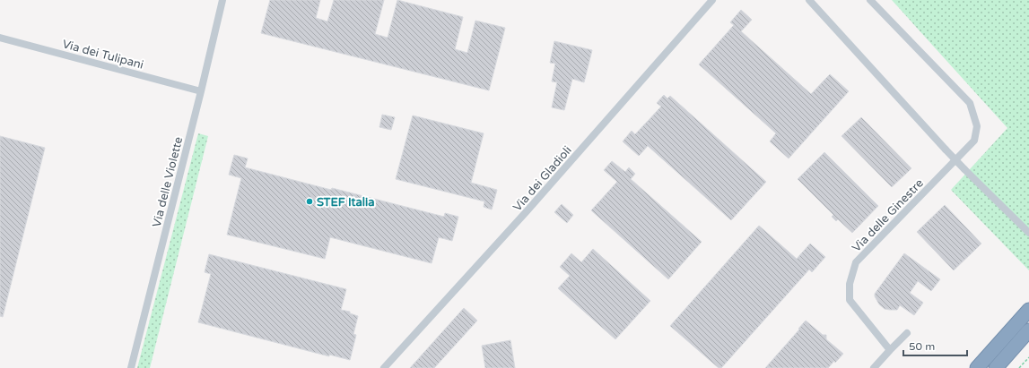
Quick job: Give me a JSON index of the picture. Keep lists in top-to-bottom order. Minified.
{"streets":{"street":["Via dei Tulipani","Via dei Gladioli","Via delle Violette","Via delle Ginestre"]},"crossings":[["Via dei Tulipani","Via delle Violette"]],"places":["STEF Italia"],"scale_bar":"50 m"}
